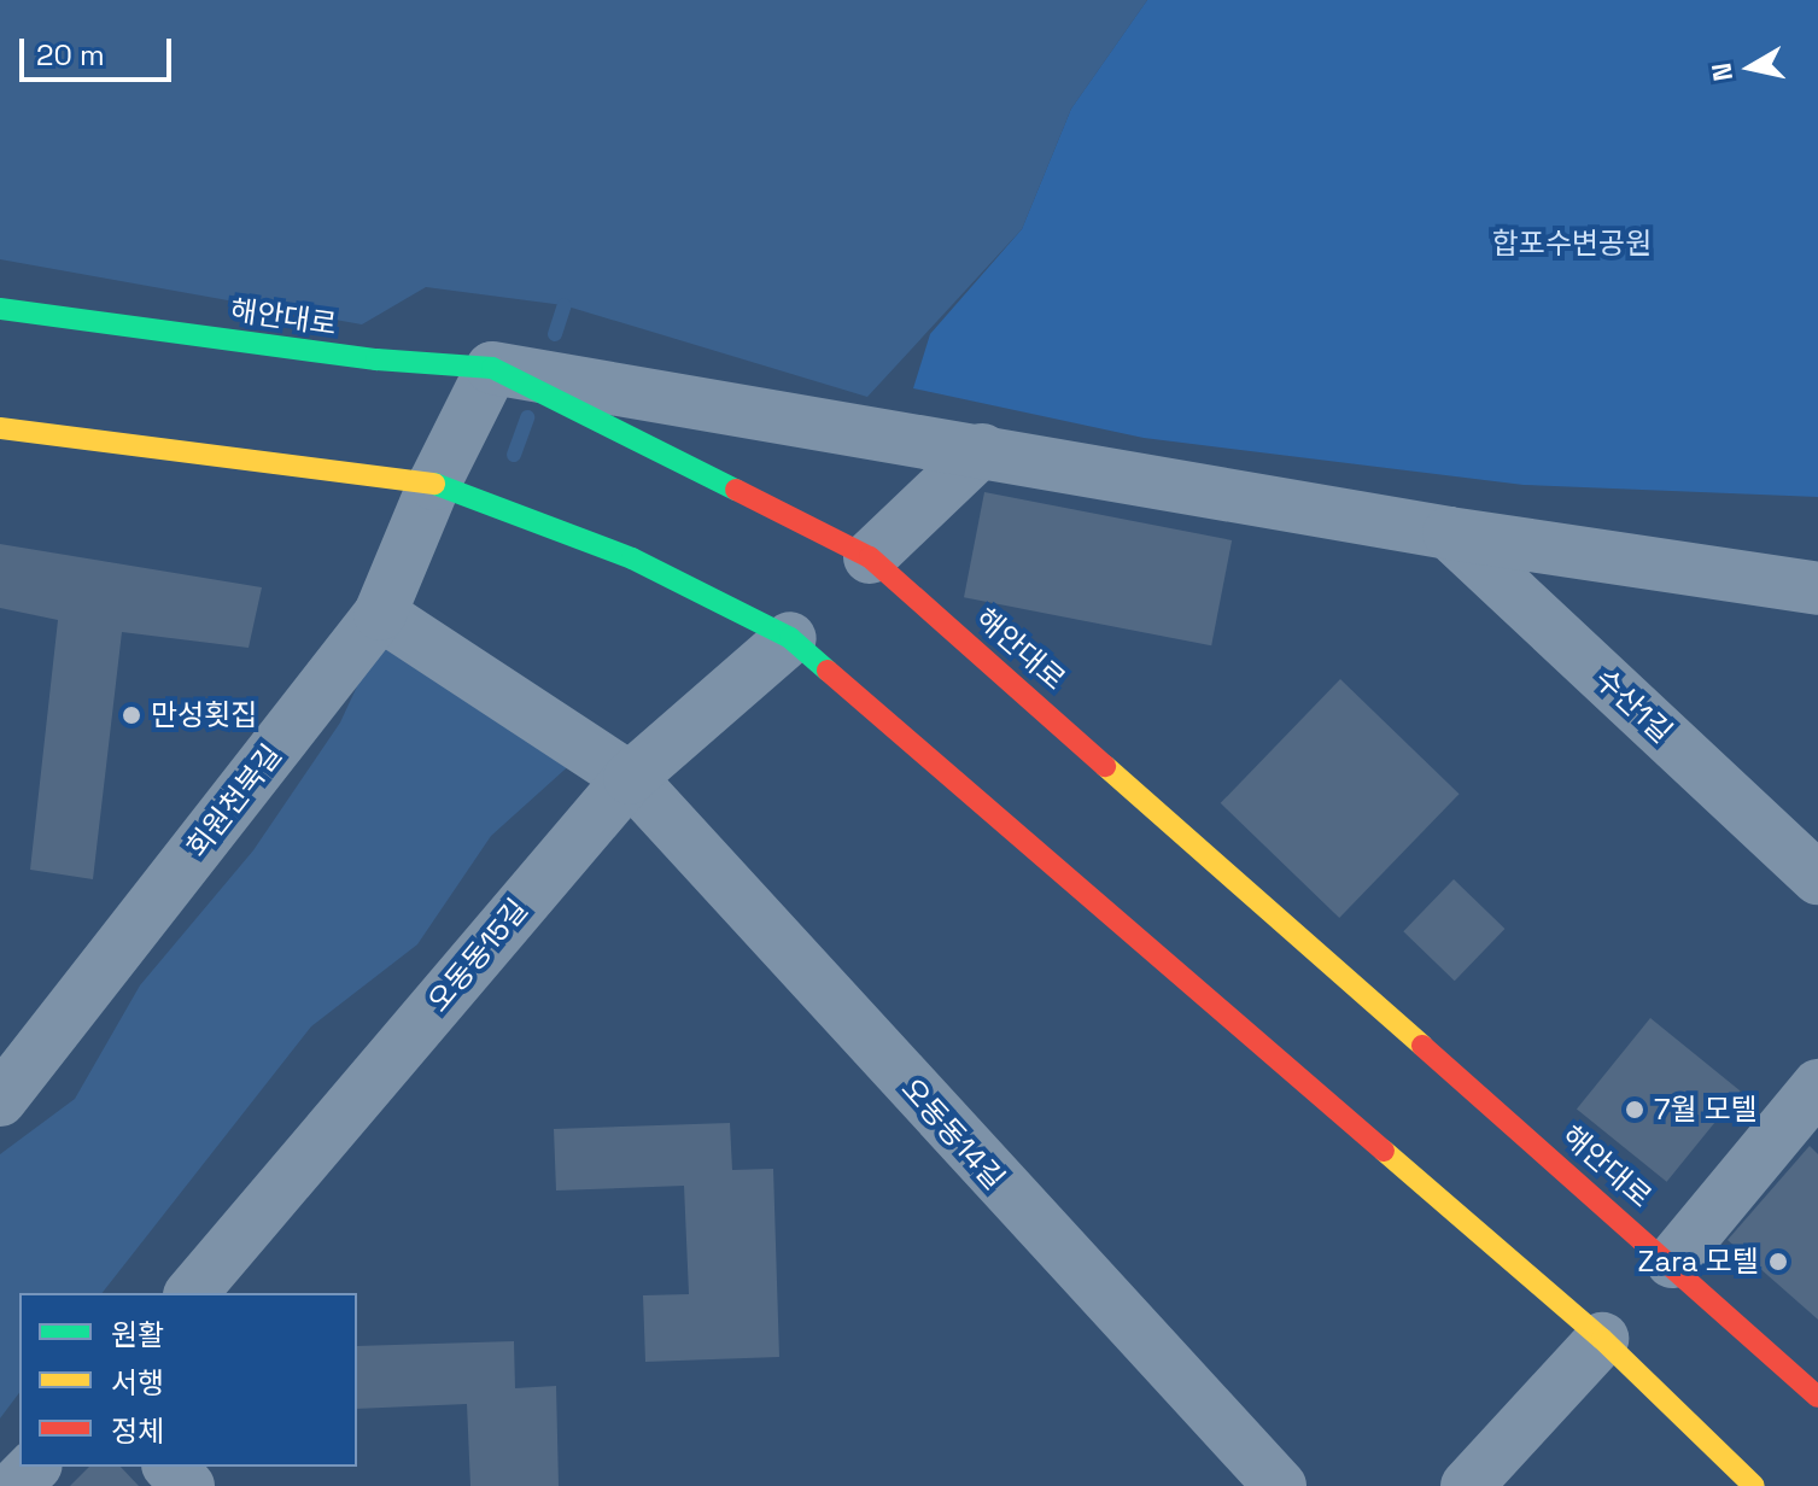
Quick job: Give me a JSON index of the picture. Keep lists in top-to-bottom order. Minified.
{"streets":{"main road":["해안대로"],"street":["수산1길","회원천북길","오동동15길","오동동14길"]},"crossings":[["해안대로","회원천북길"],["회원천북길","오동동14길"],["오동동15길","오동동14길"]],"parks":["합포수변공원"],"places":["만성횟집","7월 모텔","Zara 모텔"],"legend":["원활","서행","정체"],"scale_bar":"20 m","north":"left"}
